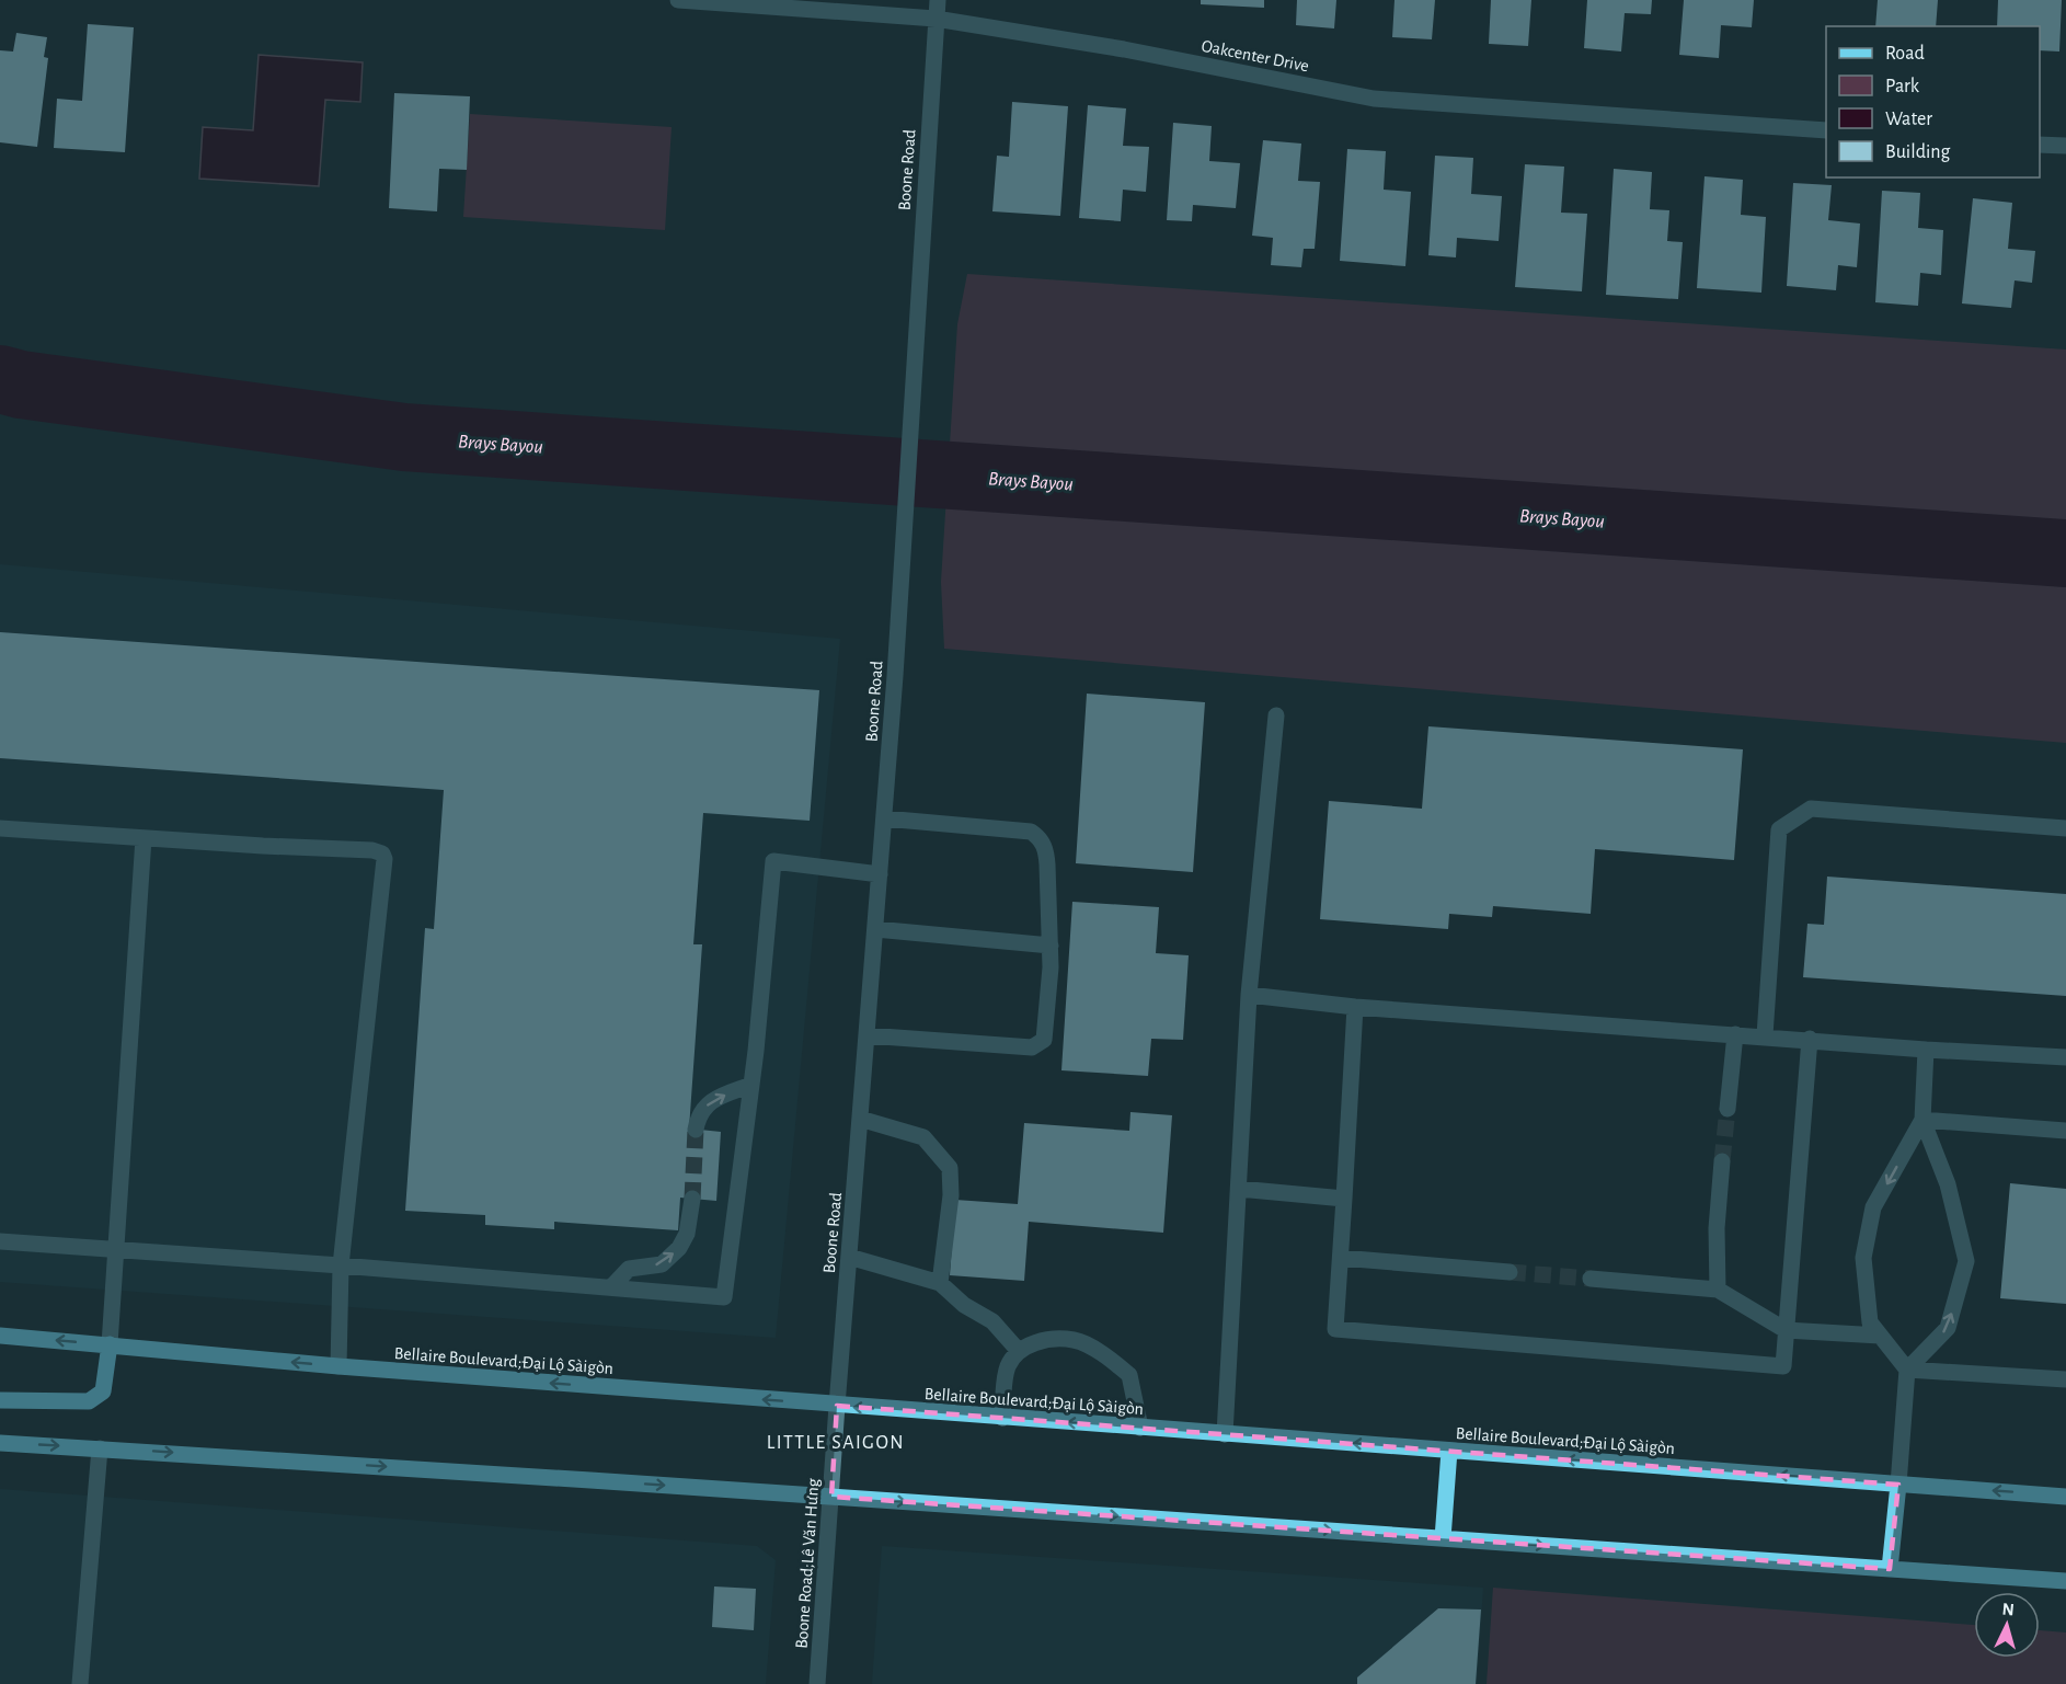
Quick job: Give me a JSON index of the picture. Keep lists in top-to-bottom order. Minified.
{"streets":{"main road":["Bellaire Boulevard;Đại Lộ Sàigòn"],"street":["Oakcenter Drive","Boone Road","Boone Road;Lê Văn Hưng"]},"crossings":[["Oakcenter Drive","Boone Road"],["Boone Road","Bellaire Boulevard;Đại Lộ Sàigòn"],["Boone Road","Boone Road;Lê Văn Hưng"],["Bellaire Boulevard;Đại Lộ Sàigòn","Boone Road;Lê Văn Hưng"]],"districts":["LITTLE SAIGON"],"water":["Brays Bayou"],"legend":["Road","Park","Water","Building"],"north":"top"}
